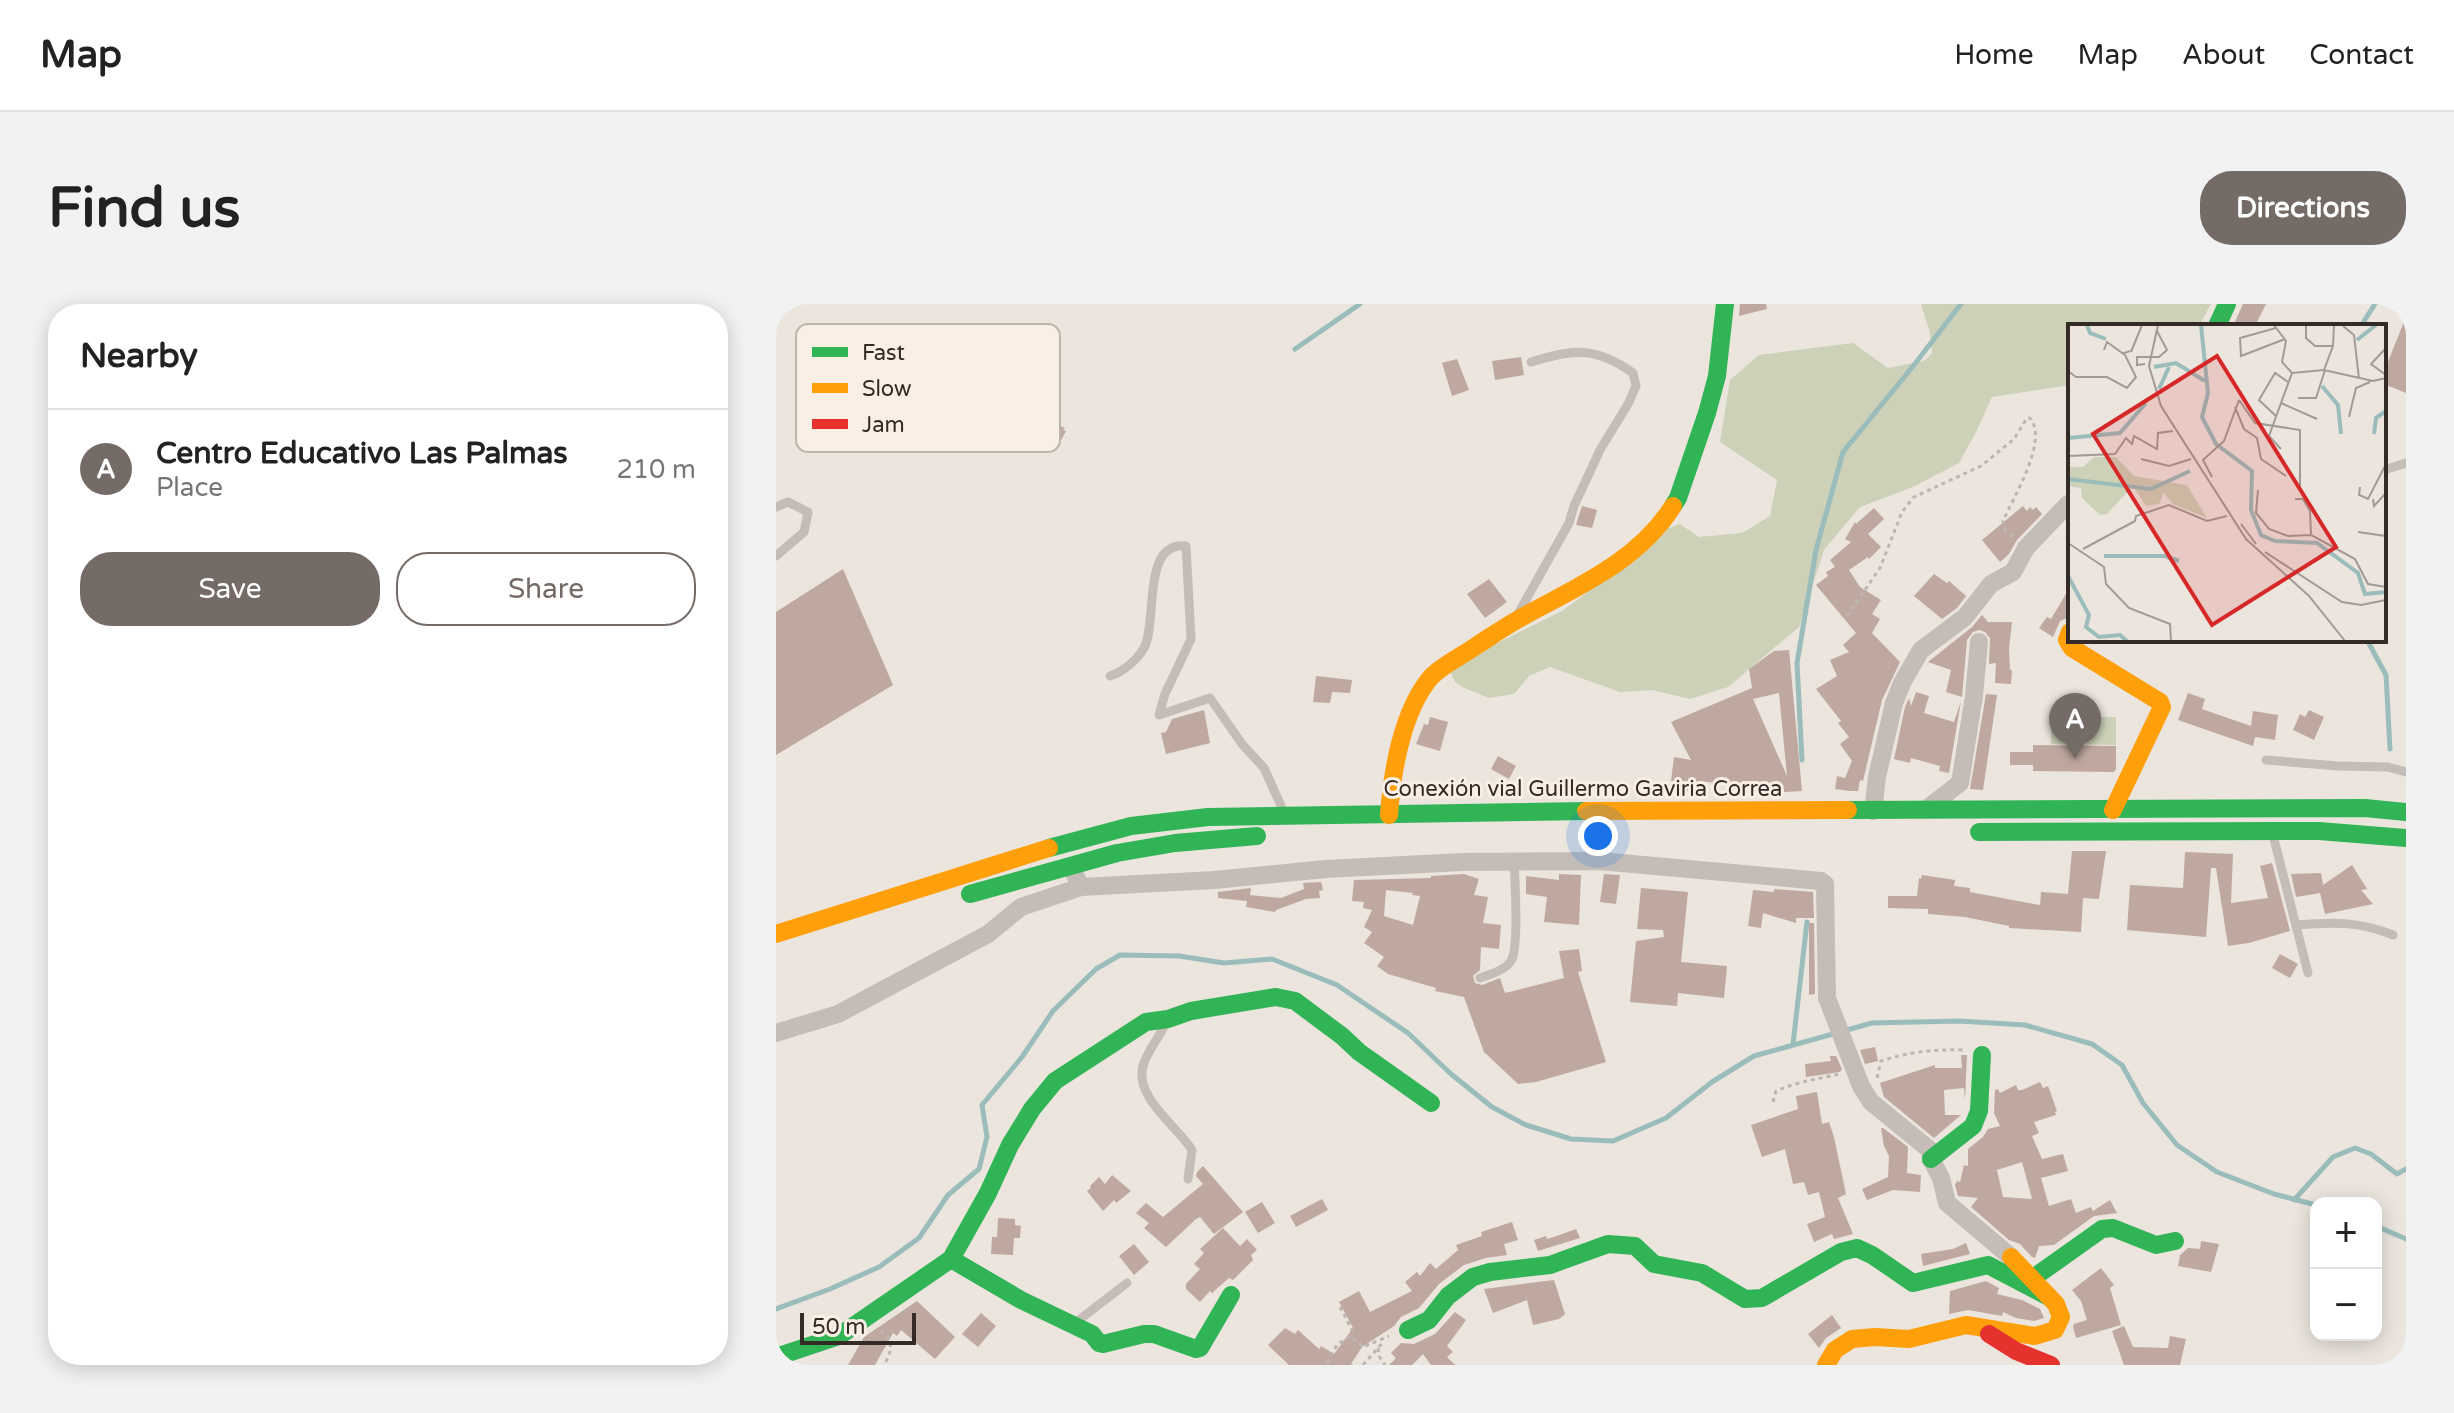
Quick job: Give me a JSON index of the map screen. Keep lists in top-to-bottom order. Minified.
{"streets":{"main road":["Conexión vial Guillermo Gaviria Correa"]},"legend":["Fast","Slow","Jam"],"scale_bar":"50 m","page":{"header":"Map","nav":["Home","Map","About","Contact"],"buttons":["Directions",["Save","Share"]],"title":"Find us","heading":"Nearby","list":[{"mark":"A","name":"Centro Educativo Las Palmas","note":"Place","value":"210 m"}],"pins":"A","map_buttons":["+","−"],"scale":"50 m"}}
